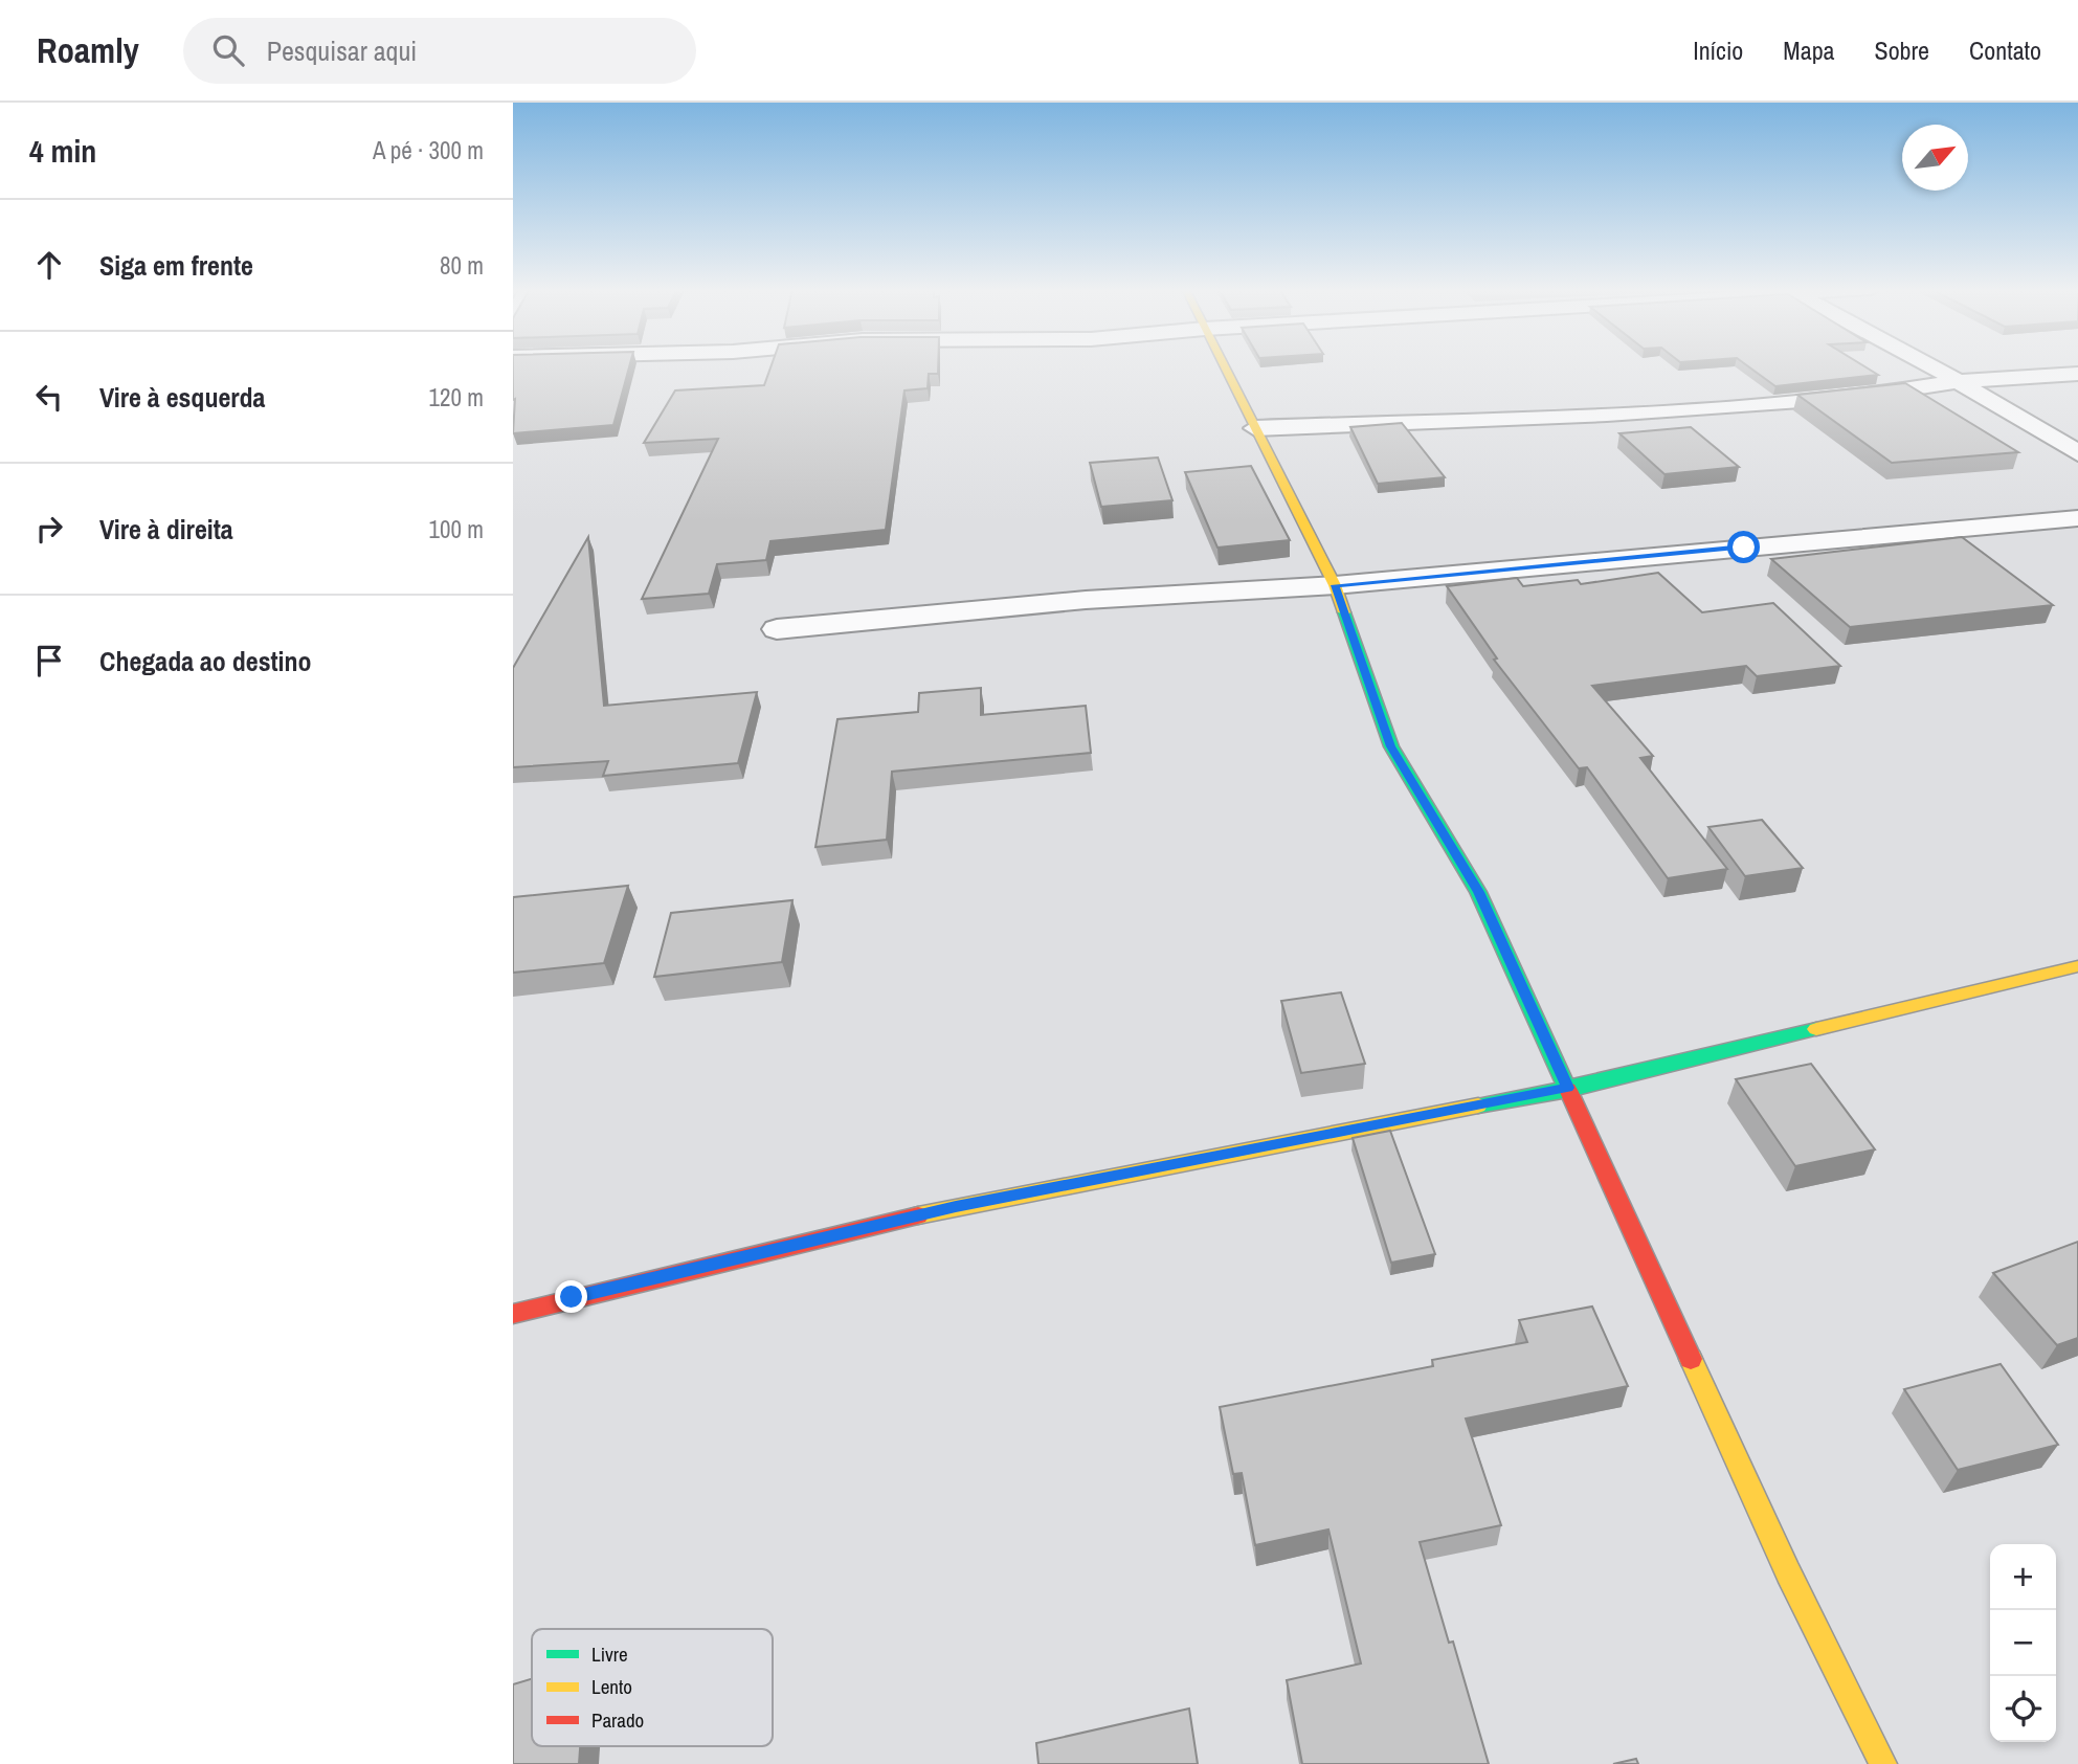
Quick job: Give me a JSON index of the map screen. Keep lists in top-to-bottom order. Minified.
{"legend":["Livre","Lento","Parado"],"north":"top right","page":{"header":"Roamly","search":"Pesquisar aqui","nav":["Início","Mapa","Sobre","Contato"],"heading":["4 min","A pé · 300 m"],"list":[["Siga em frente","80 m"],["Vire à esquerda","120 m"],["Vire à direita","100 m"],"Chegada ao destino"],"map_buttons":["+","−"]}}
